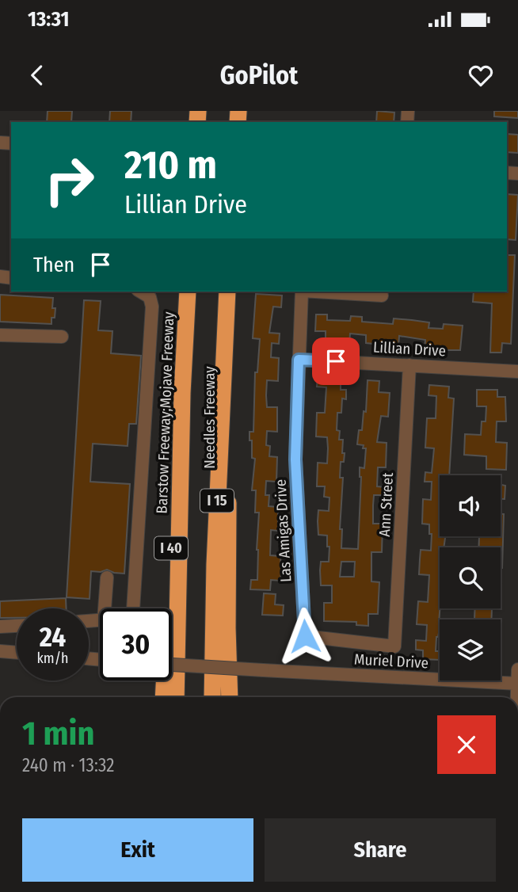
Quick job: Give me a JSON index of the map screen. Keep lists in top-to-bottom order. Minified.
{"streets":{"highway":["Barstow Freeway;Mojave Freeway","Needles Freeway","I 15","I 40"],"street":["Lillian Drive","Ann Street","Las Amigas Drive","Muriel Drive"]},"crossings":[["Lillian Drive","Ann Street"],["Lillian Drive","Las Amigas Drive"],["Barstow Freeway;Mojave Freeway","Needles Freeway"],["Needles Freeway","I 15"],["Ann Street","Las Amigas Drive"]],"page":{"status":"13:31","header":"GoPilot","turn":["210 m","Lillian Drive"],"then":"Then","speed":"24 km/h","limit":"30","heading":["1 min","240 m · 13:32"],"buttons":["Exit","Share"]}}
